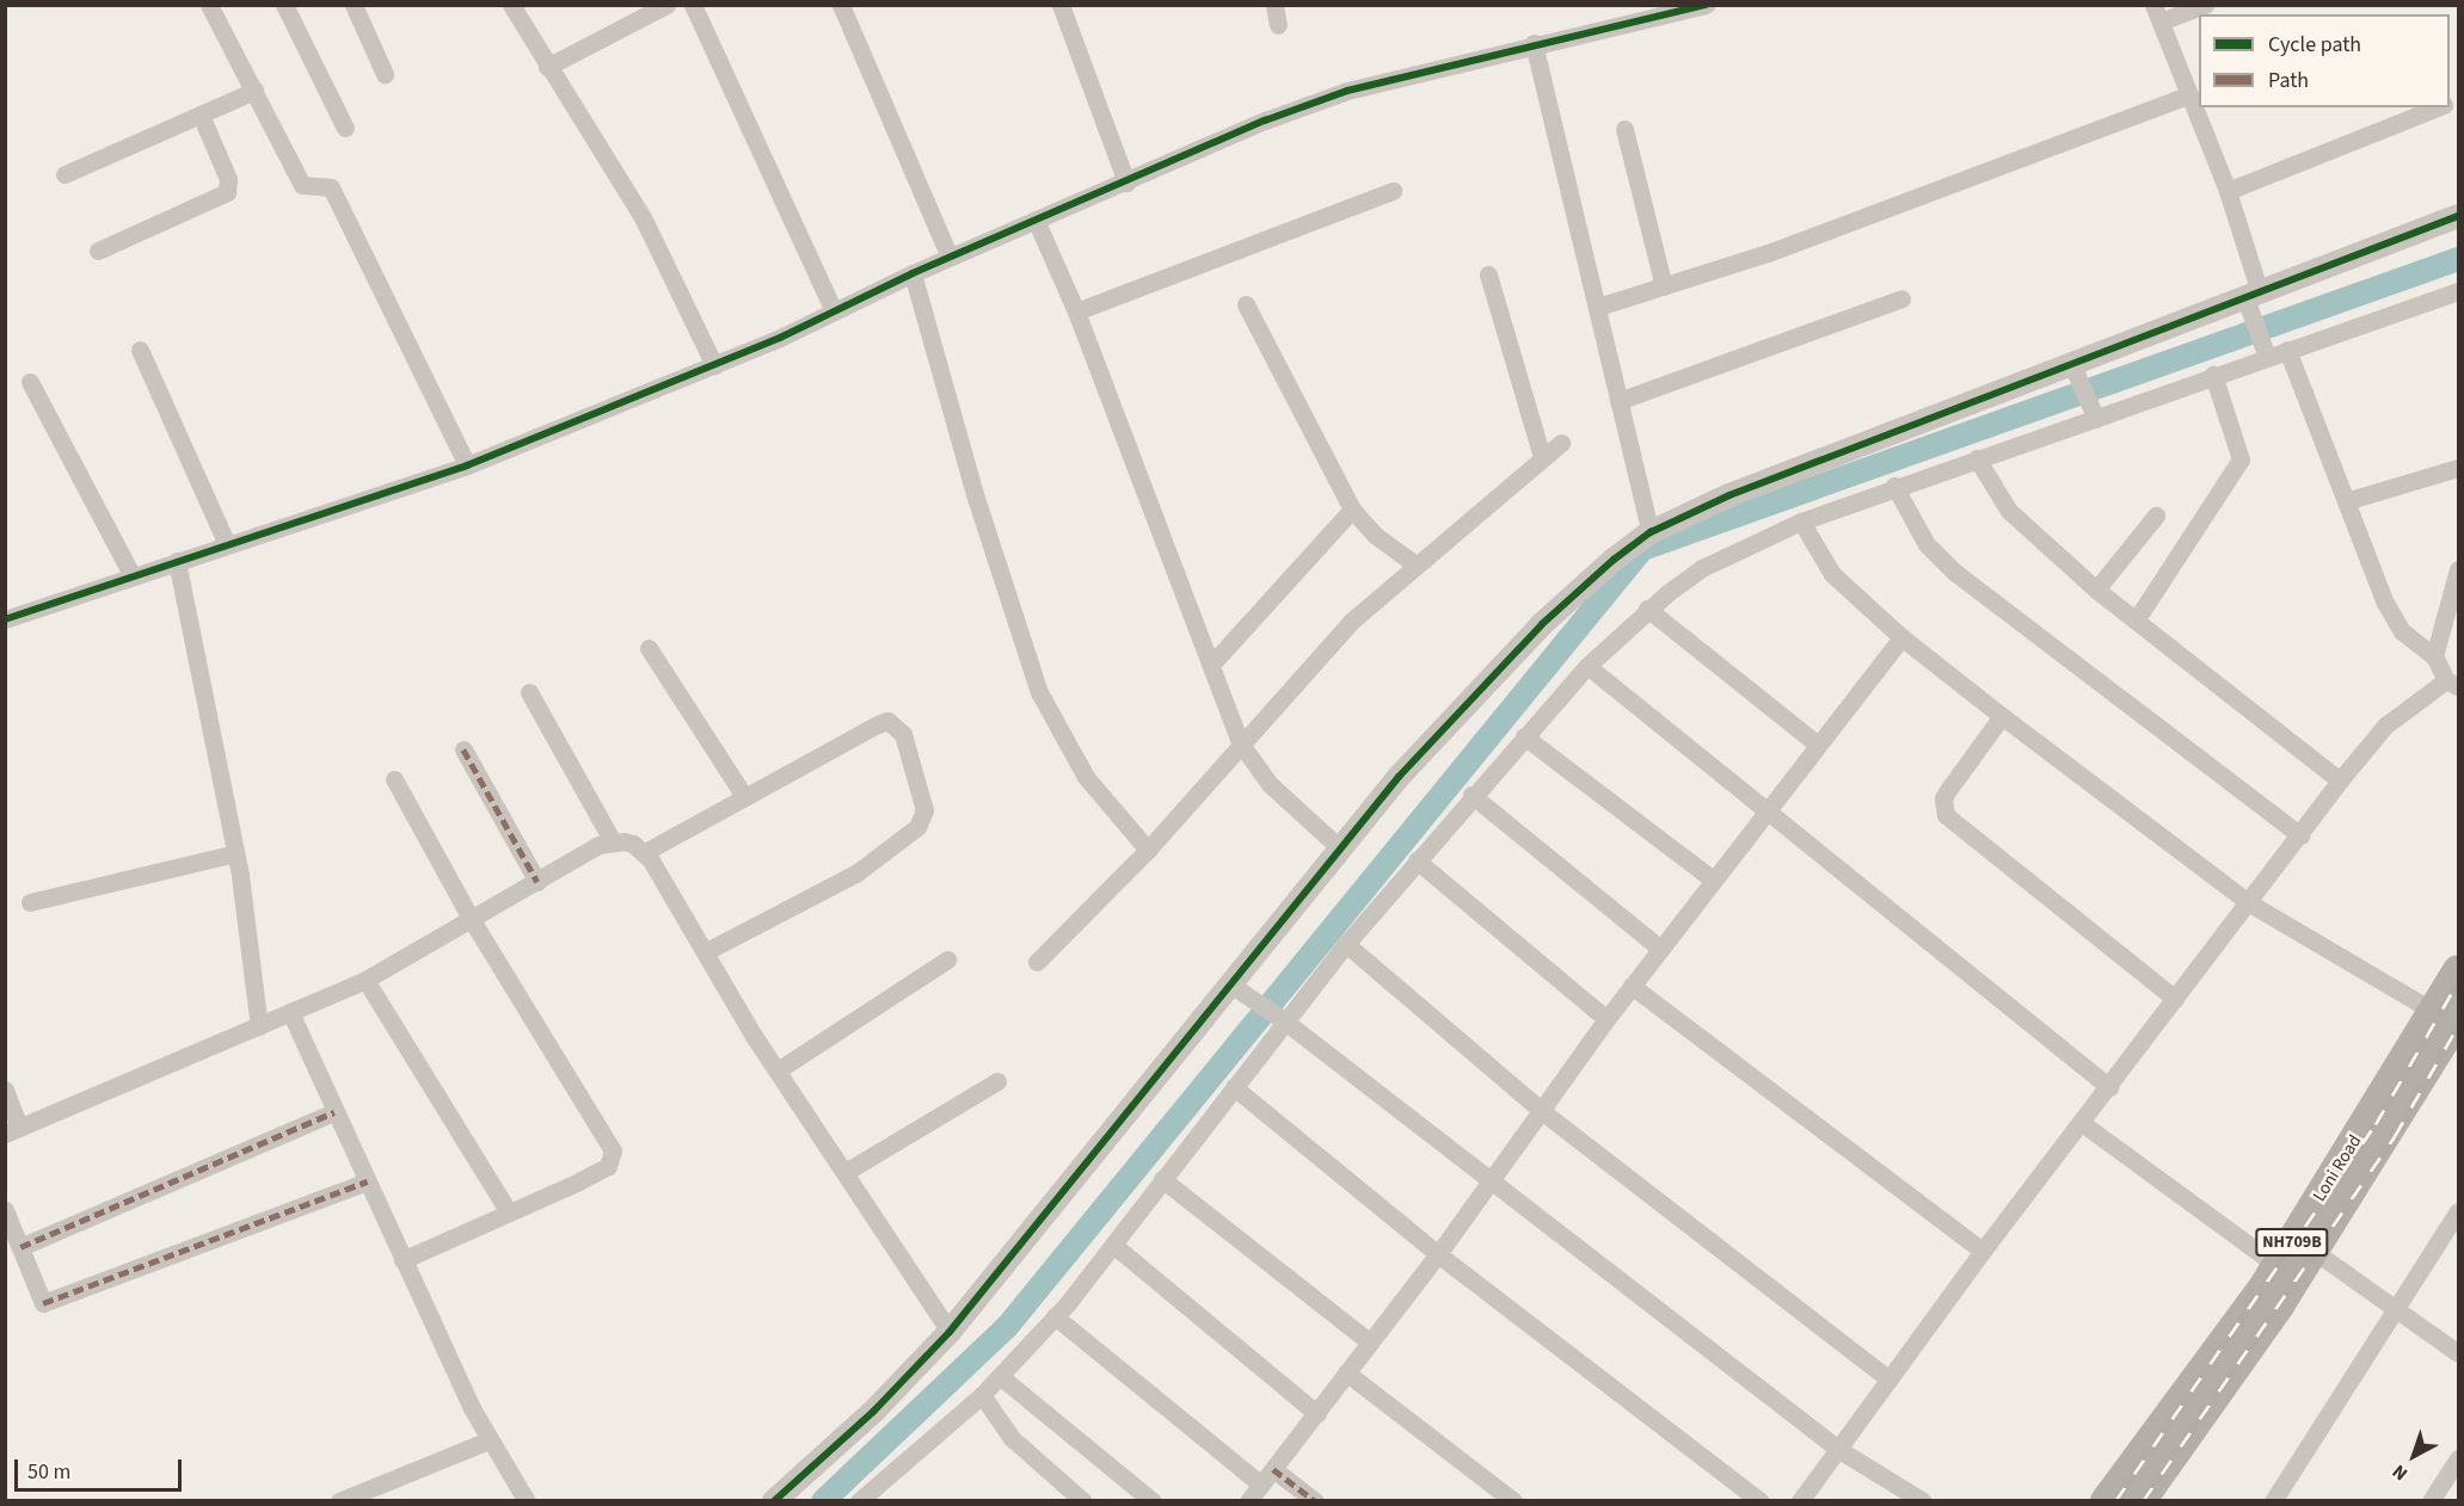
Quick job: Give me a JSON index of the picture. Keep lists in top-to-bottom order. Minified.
{"streets":{"highway":["Loni Road","NH709B"]},"legend":["Cycle path","Path"],"scale_bar":"50 m","north":"bottom left"}
